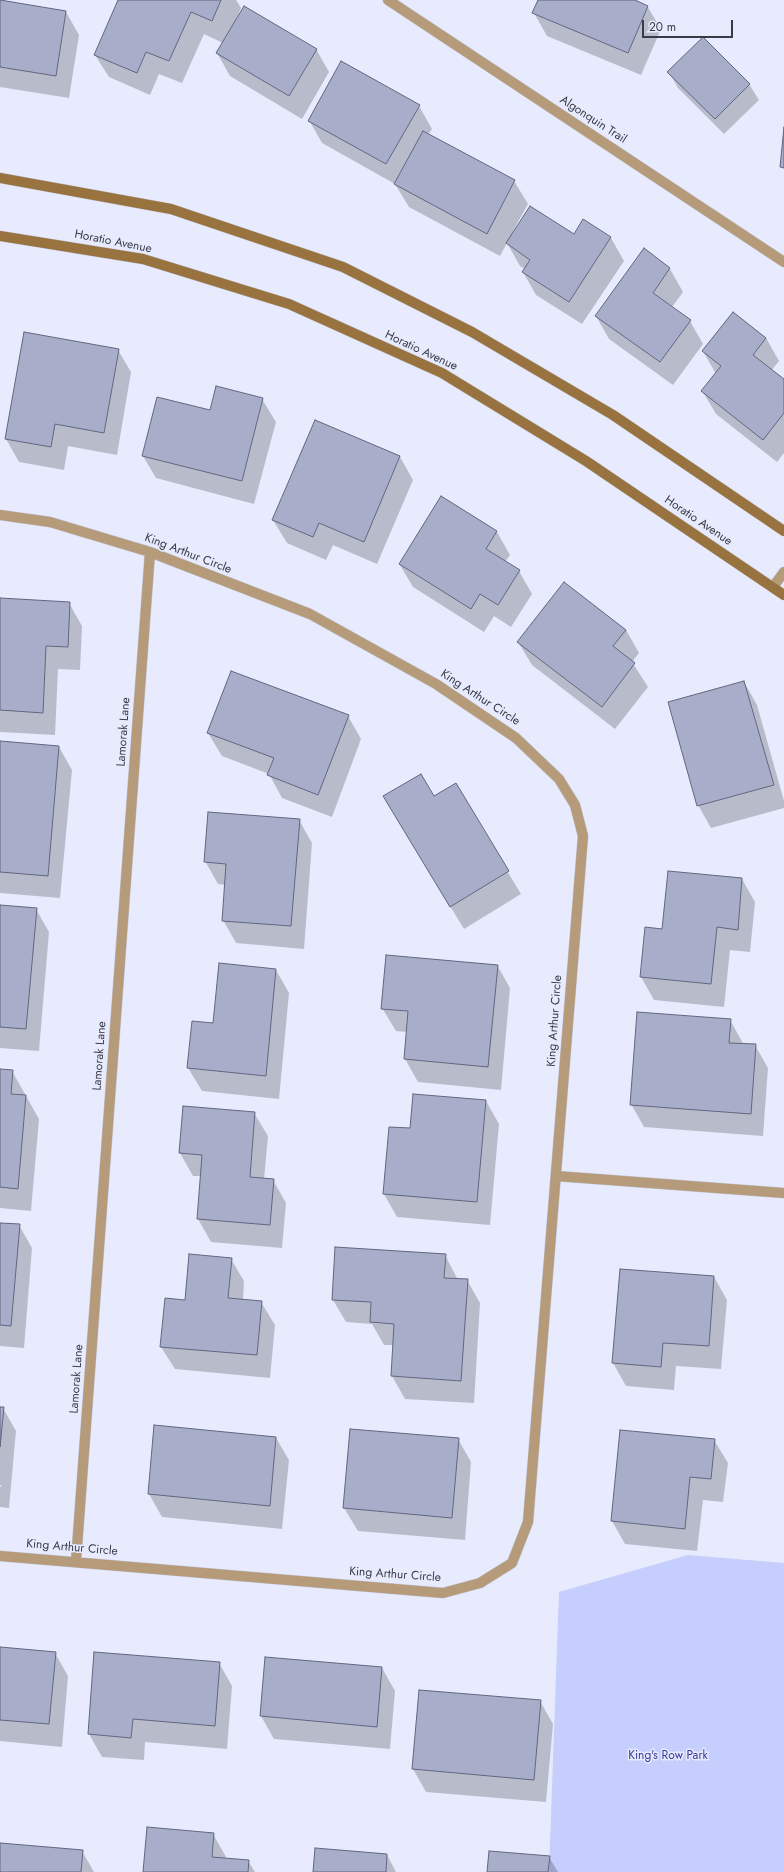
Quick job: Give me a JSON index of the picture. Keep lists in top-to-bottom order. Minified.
{"streets":{"main road":["Horatio Avenue"],"street":["Algonquin Trail","King Arthur Circle","Lamorak Lane"]},"crossings":[["King Arthur Circle","Lamorak Lane"]],"parks":["King's Row Park"],"scale_bar":"20 m"}
